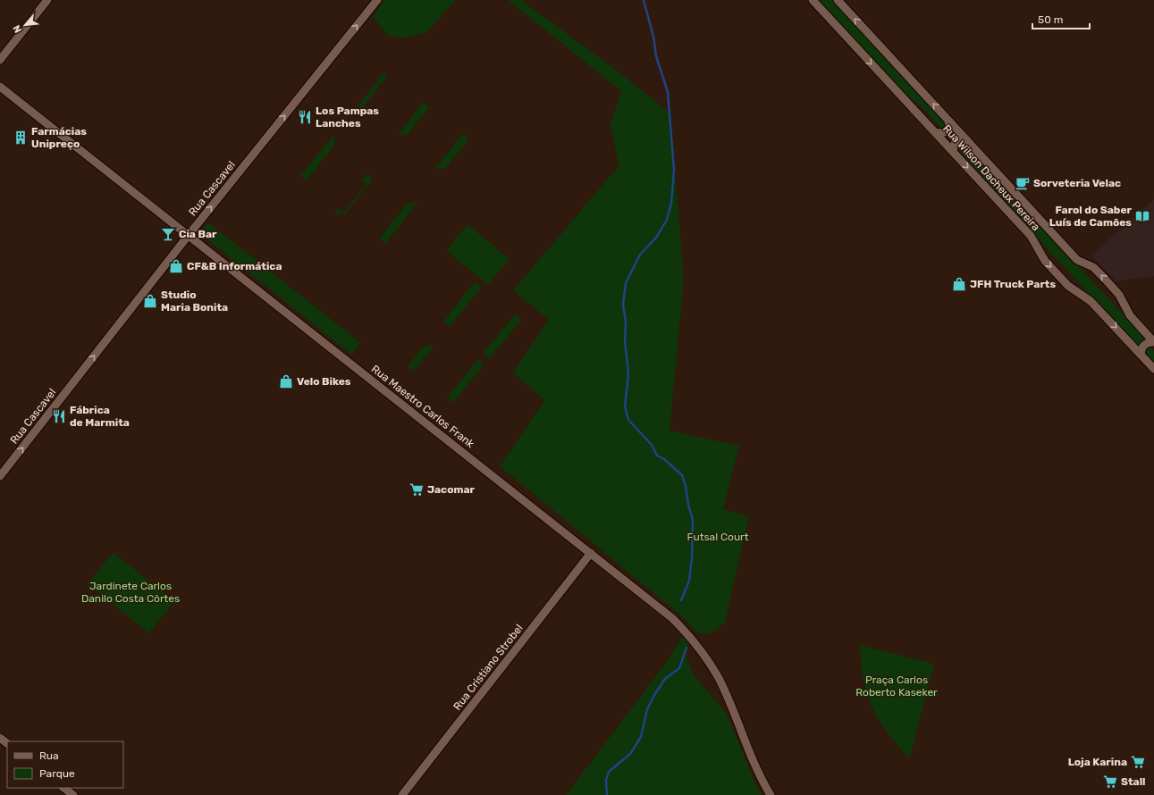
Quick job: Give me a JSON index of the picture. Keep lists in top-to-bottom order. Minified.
{"streets":{"main road":["Rua Wilson Dacheux Pereira","Rua Cascavel","Rua Maestro Carlos Frank","Rua Cristiano Strobel"]},"crossings":[["Rua Cascavel","Rua Maestro Carlos Frank"],["Rua Maestro Carlos Frank","Rua Cristiano Strobel"]],"one_way":["Rua Cascavel"],"parks":["Futsal Court","Jardinete Carlos Danilo Costa Côrtes","Praça Carlos Roberto Kaseker"],"places":{"restaurant":["Los Pampas Lanches","Fábrica de Marmita"],"building":["Farmácias Unipreço"],"cafe":["Sorveteria Velac"],"library":["Farol do Saber Luís de Camões"],"bar":["Cia Bar"],"shop":["CF&B Informática","JFH Truck Parts","Studio Maria Bonita","Velo Bikes"],"supermarket":["Jacomar","Loja Karina","Stall"]},"legend":["Rua","Parque"],"scale_bar":"50 m","north":"bottom left"}
